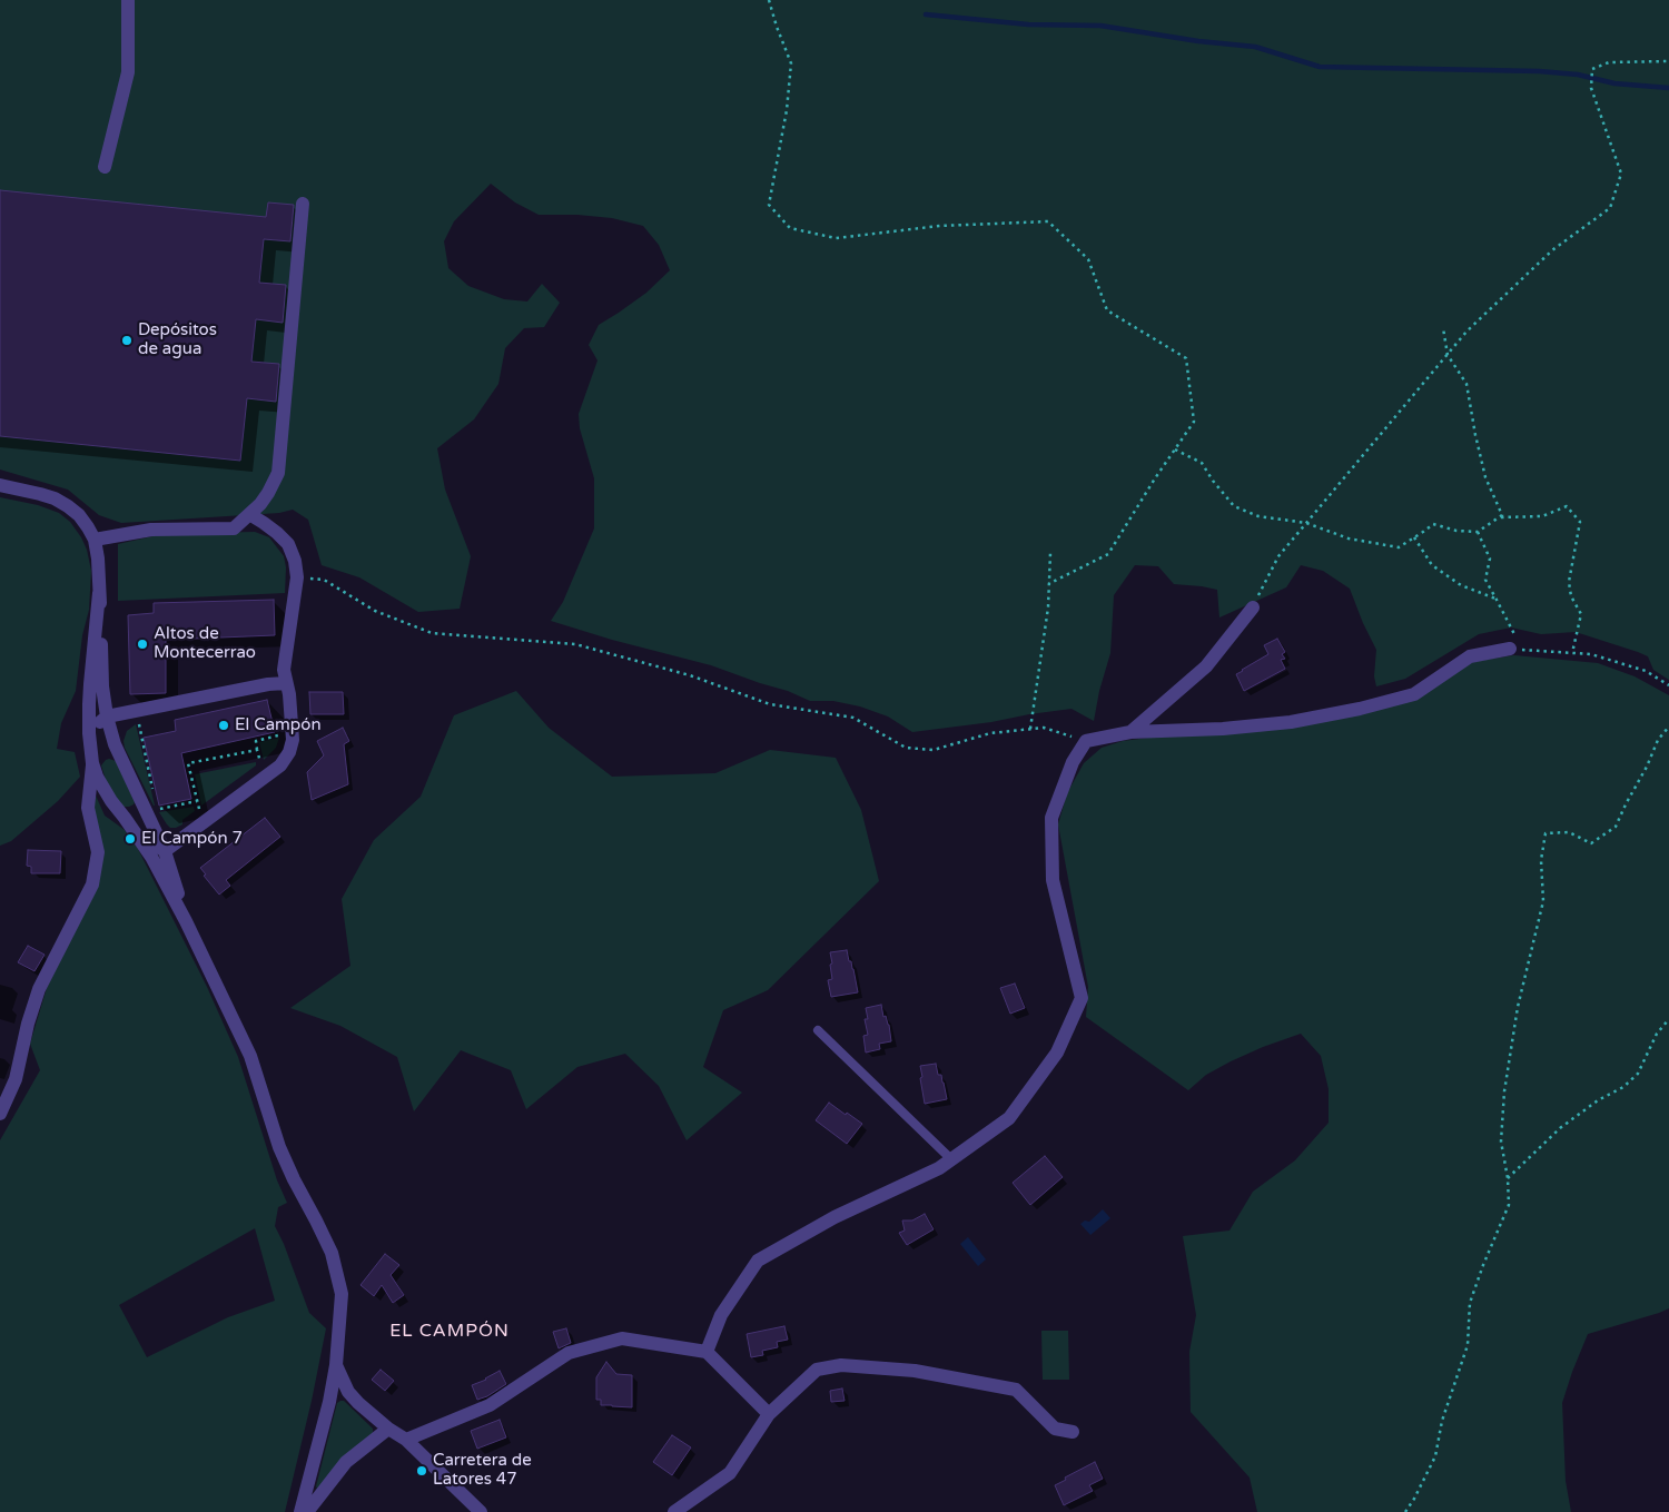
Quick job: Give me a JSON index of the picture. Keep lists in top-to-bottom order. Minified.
{"districts":["EL CAMPÓN"],"places":["Depósitos de agua","Altos de Montecerrao","El Campón","El Campón 7","Carretera de Latores 47"]}
